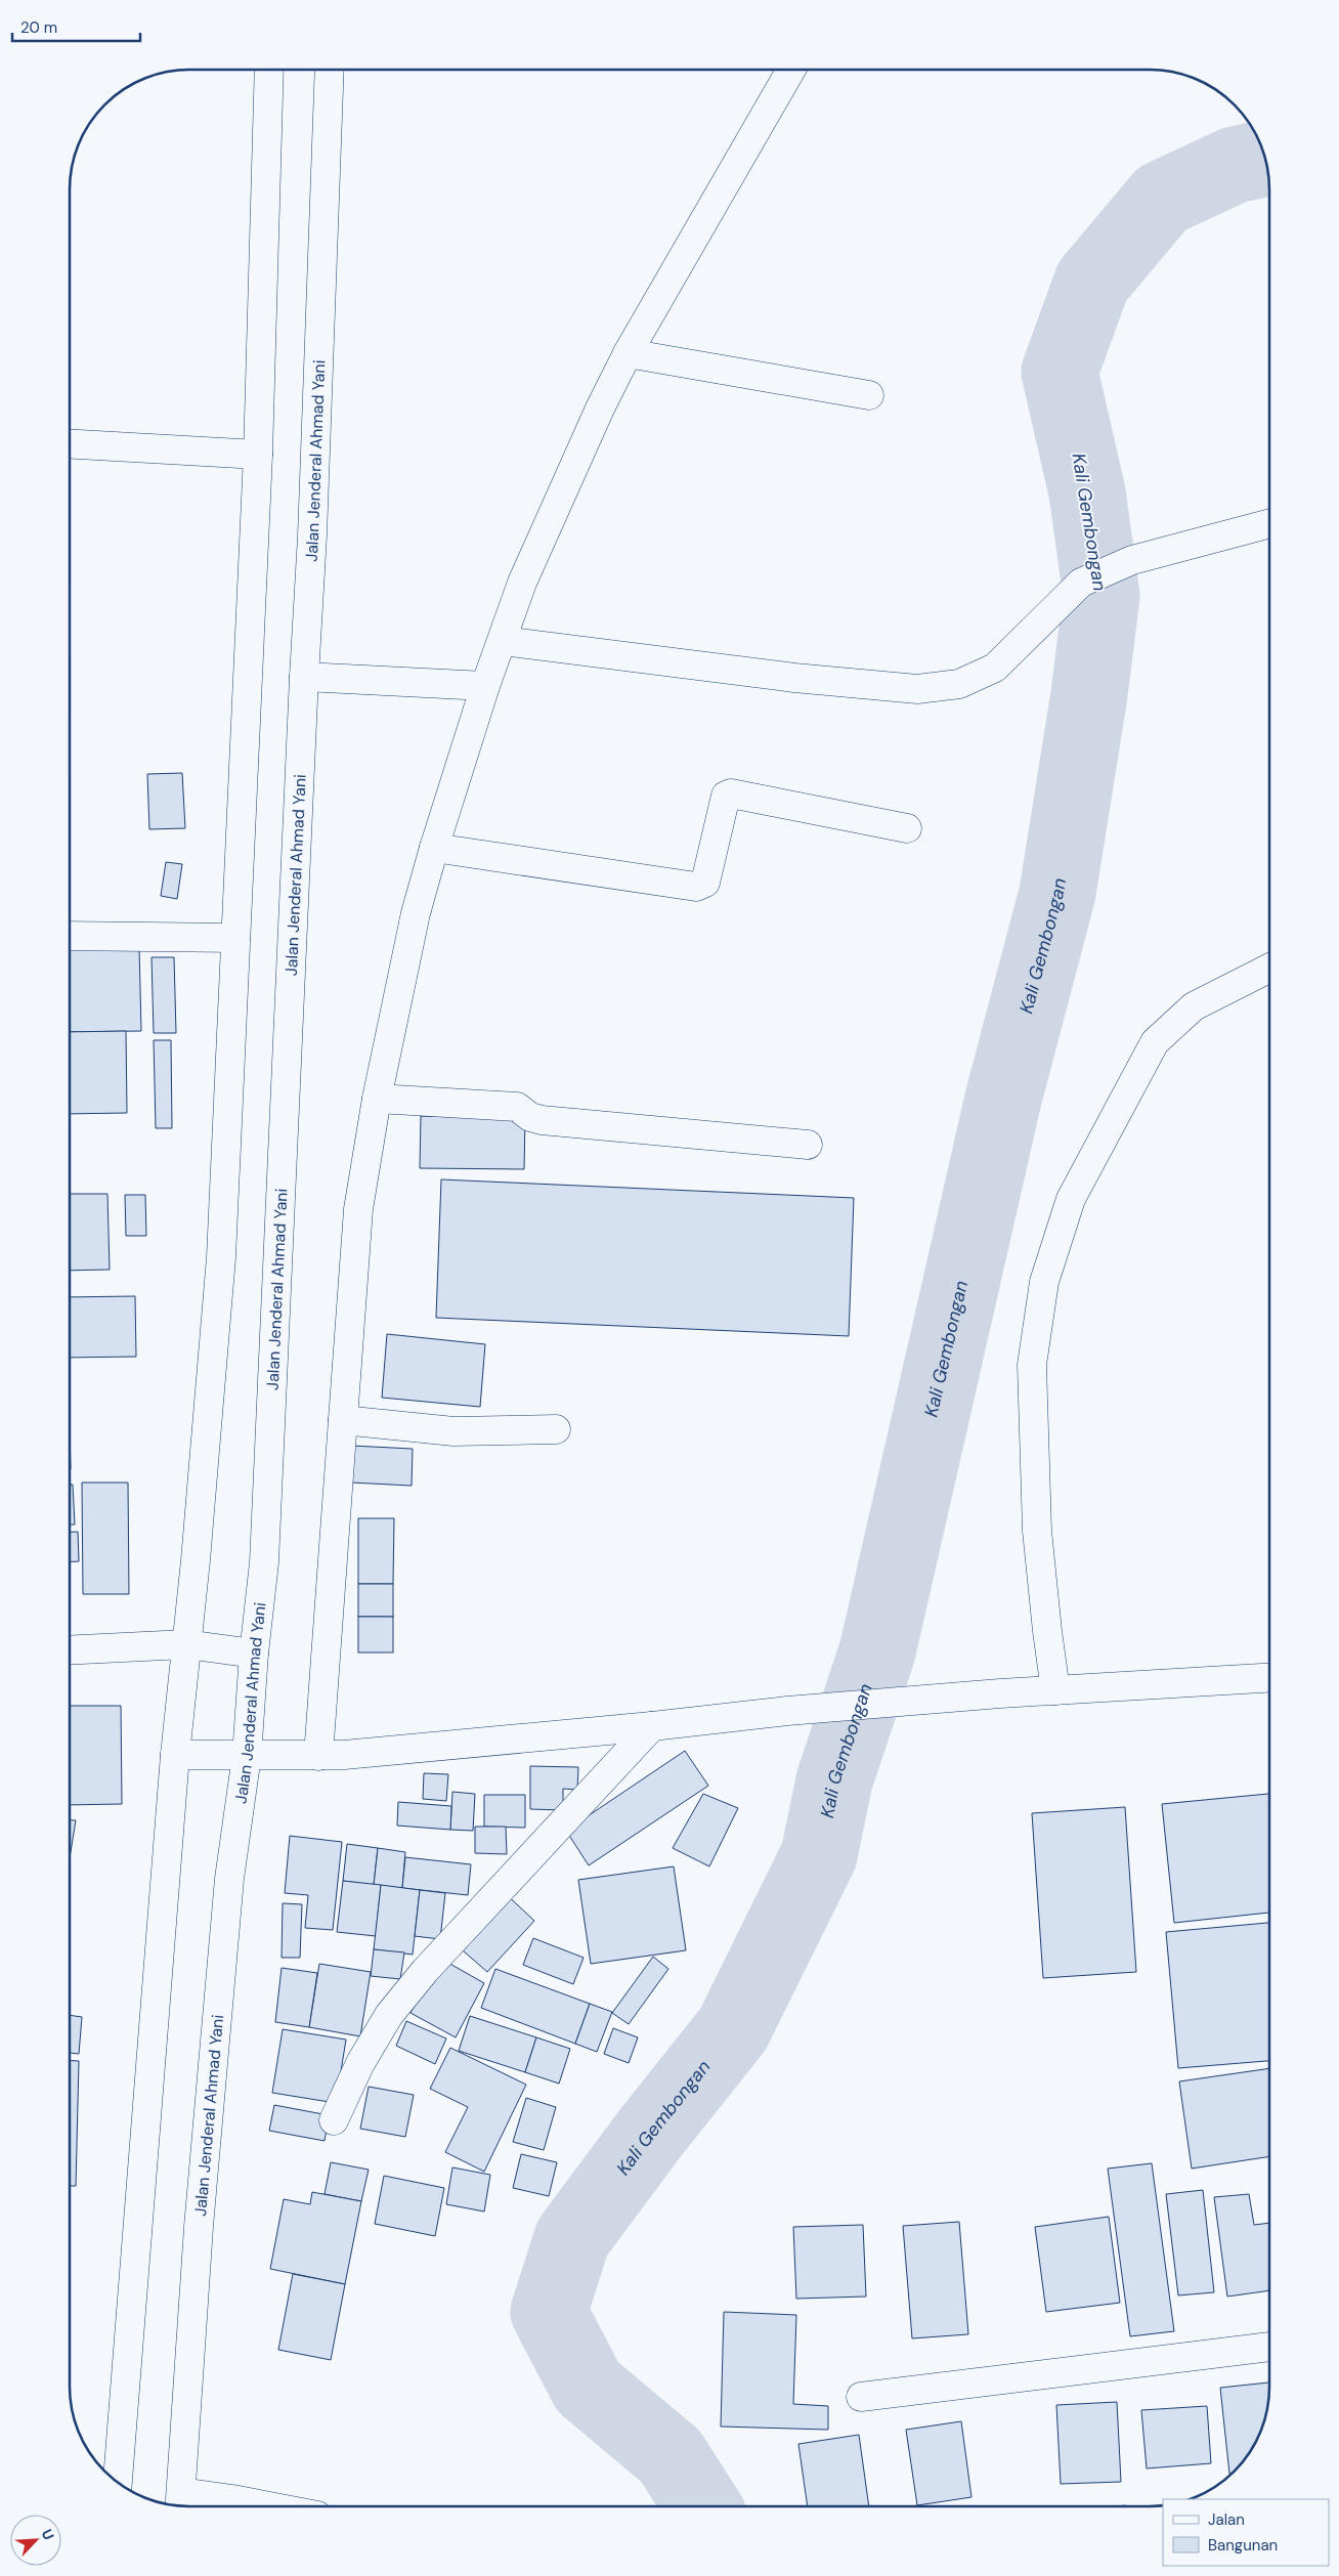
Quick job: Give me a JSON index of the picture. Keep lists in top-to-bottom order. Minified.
{"streets":{"main road":["Jalan Jenderal Ahmad Yani"]},"water":["Kali Gembongan"],"legend":["Jalan","Bangunan"],"scale_bar":"20 m","north":"top right"}
